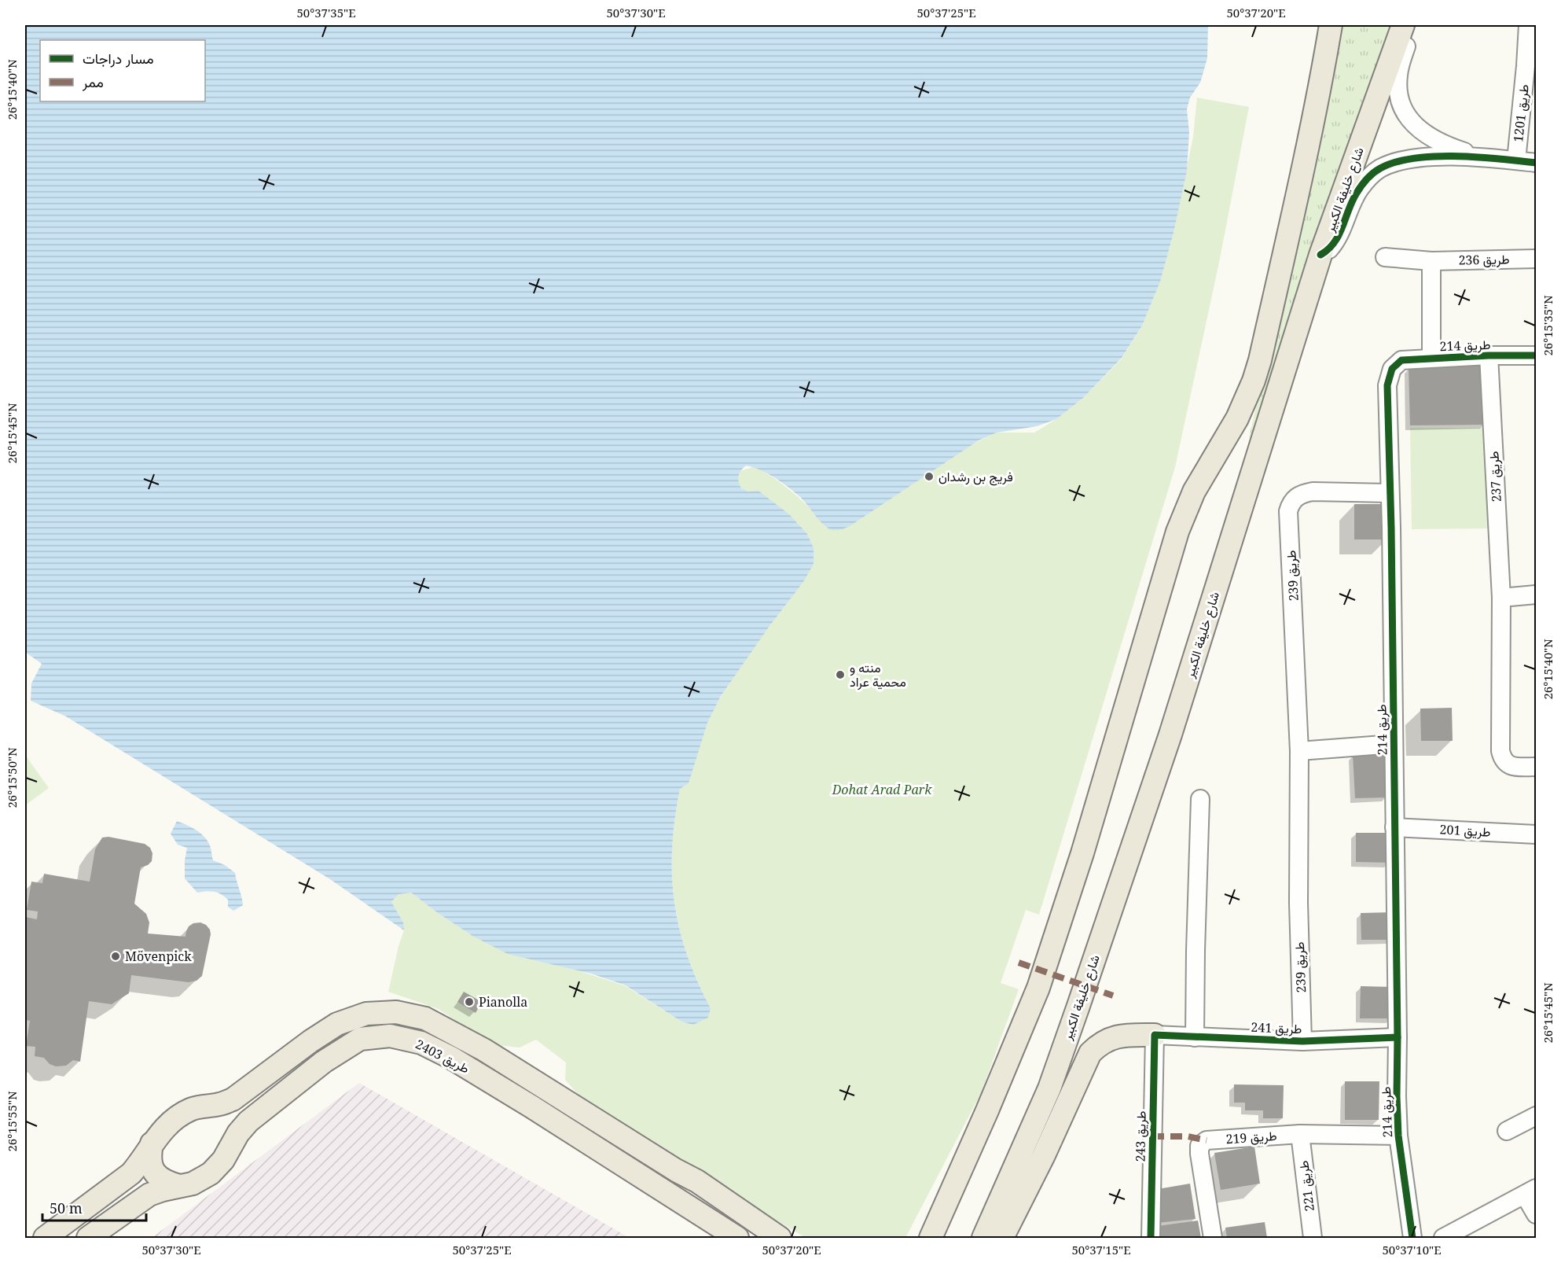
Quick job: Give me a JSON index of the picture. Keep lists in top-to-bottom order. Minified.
{"streets":{"main road":["شارع خليفة الكبير","طريق 2403"],"street":["طريق 1201","طريق 236","طريق 214","طريق 237","طريق 239","طريق 201","طريق 241","طريق 243","طريق 219","طريق 221"]},"crossings":[["طريق 214","طريق 237"],["طريق 214","طريق 239"],["طريق 214","طريق 201"],["طريق 214","طريق 241"],["طريق 214","طريق 219"],["طريق 239","طريق 241"],["طريق 241","طريق 243"],["طريق 219","طريق 221"]],"parks":["Dohat Arad Park"],"places":["فريج بن رشدان","منته و محمية عراد","Mövenpick","Pianolla"],"legend":["مسار دراجات","ممر"],"scale_bar":"50 m","coordinates":["50°37'35\"E","50°37'30\"E","50°37'25\"E","50°37'20\"E","26°15'40\"N","26°15'35\"N","26°15'45\"N","26°15'50\"N","26°15'55\"N","50°37'15\"E","50°37'10\"E"]}
